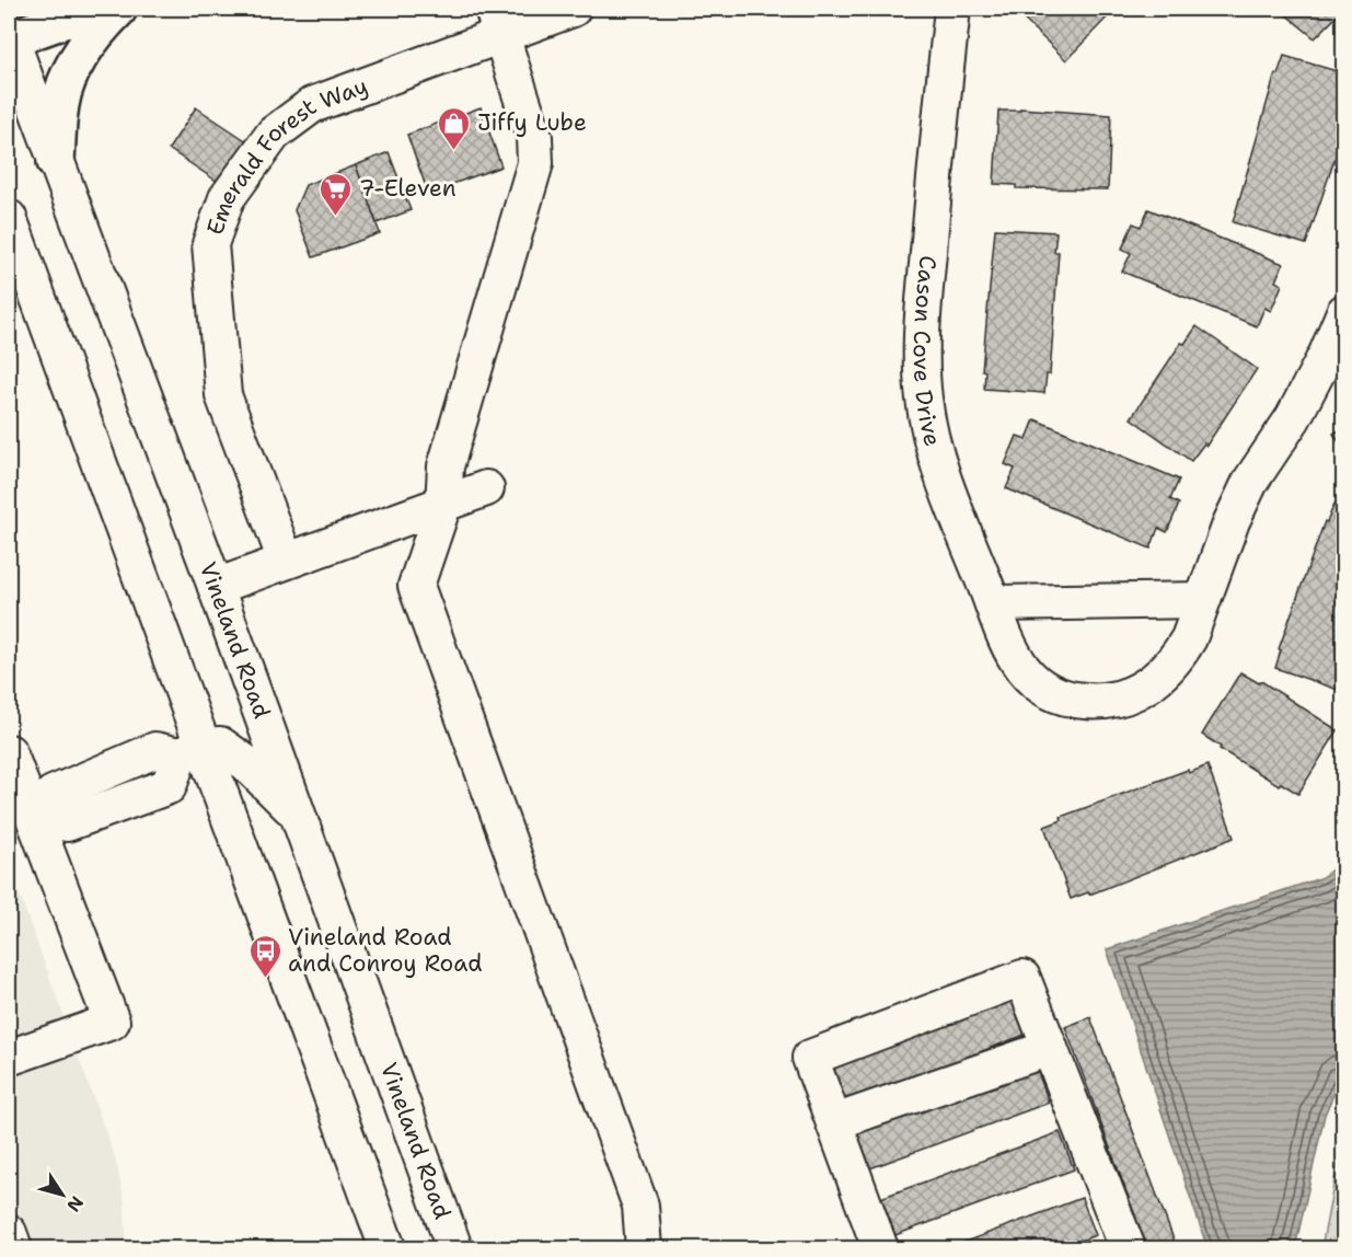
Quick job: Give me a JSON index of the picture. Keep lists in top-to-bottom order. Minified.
{"streets":{"street":["Emerald Forest Way","Cason Cove Drive","Vineland Road"]},"places":{"shop":["Jiffy Lube"],"supermarket":["7-Eleven"],"bus stop":["Vineland Road and Conroy Road"]},"north":"bottom right"}
